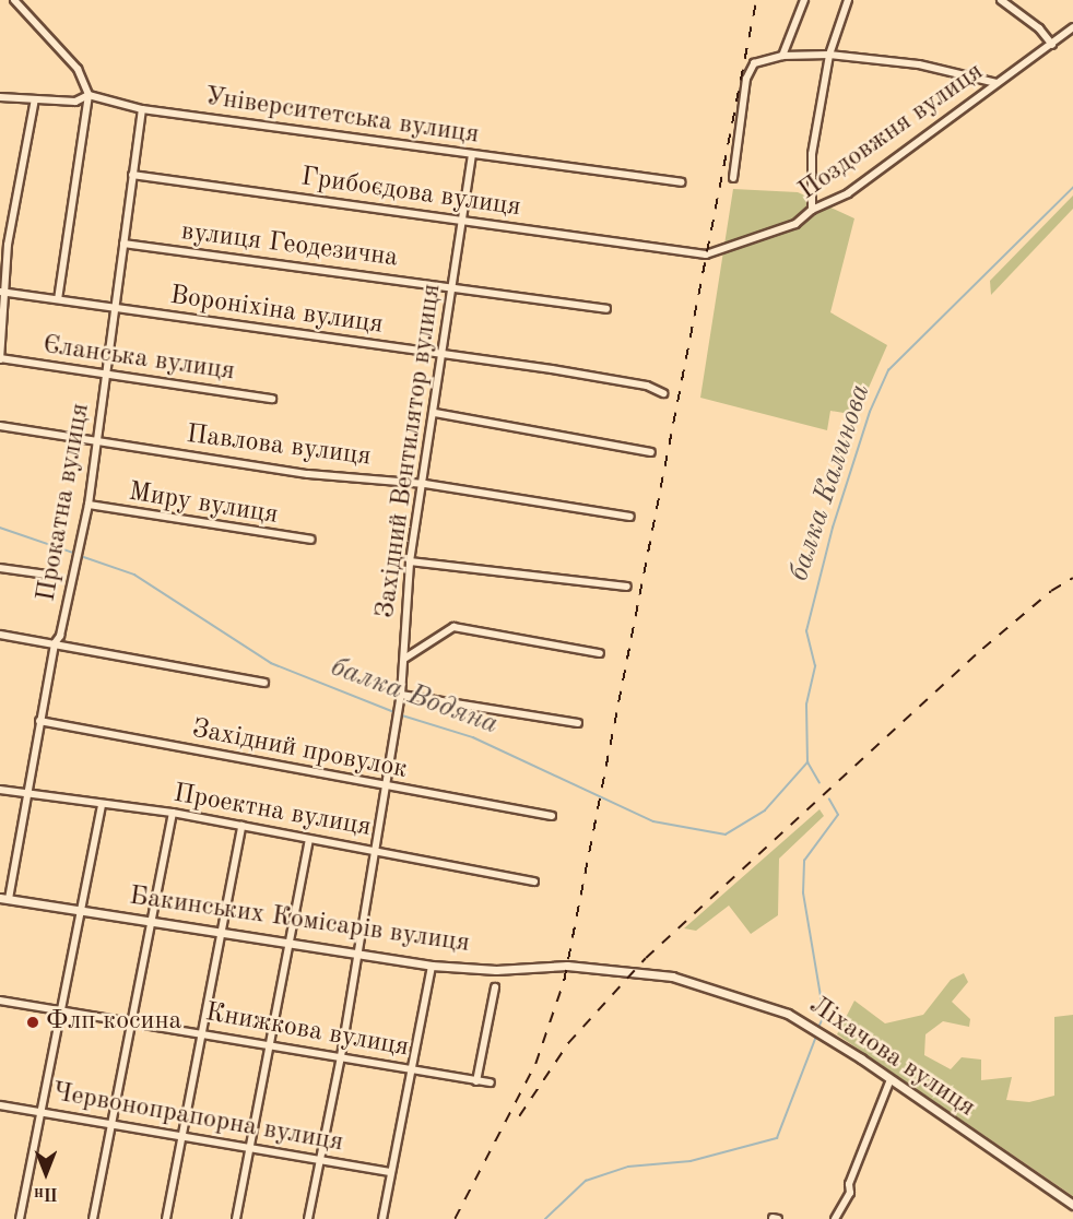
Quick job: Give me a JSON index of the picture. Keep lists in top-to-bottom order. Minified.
{"streets":{"street":["Університетська вулиця","Поздовжня вулиця","Грибоєдова вулиця","вулиця Геодезична","Вороніхіна вулиця","Єланська вулиця","Павлова вулиця","Західний Вентилятор вулиця","Прокатна вулиця","Миру вулиця","Західний провулок","Проектна вулиця","Бакинських Комісарів вулиця","Книжкова вулиця","Ліхачова вулиця","Червонопрапорна вулиця"]},"crossings":[["Університетська вулиця","Західний Вентилятор вулиця"],["Університетська вулиця","Прокатна вулиця"],["Поздовжня вулиця","Грибоєдова вулиця"],["Грибоєдова вулиця","Західний Вентилятор вулиця"],["Грибоєдова вулиця","Прокатна вулиця"],["вулиця Геодезична","Західний Вентилятор вулиця"],["вулиця Геодезична","Прокатна вулиця"],["Вороніхіна вулиця","Західний Вентилятор вулиця"],["Вороніхіна вулиця","Прокатна вулиця"],["Єланська вулиця","Прокатна вулиця"],["Павлова вулиця","Західний Вентилятор вулиця"],["Павлова вулиця","Прокатна вулиця"],["Західний Вентилятор вулиця","Західний провулок"],["Західний Вентилятор вулиця","Проектна вулиця"],["Західний Вентилятор вулиця","Бакинських Комісарів вулиця"],["Західний Вентилятор вулиця","Книжкова вулиця"],["Західний Вентилятор вулиця","Червонопрапорна вулиця"],["Прокатна вулиця","Миру вулиця"],["Прокатна вулиця","Західний провулок"],["Прокатна вулиця","Проектна вулиця"],["Прокатна вулиця","Бакинських Комісарів вулиця"],["Бакинських Комісарів вулиця","Ліхачова вулиця"]],"water":["балка Калинова","балка Водяна"],"places":["Флп косина"],"north":"bottom"}
